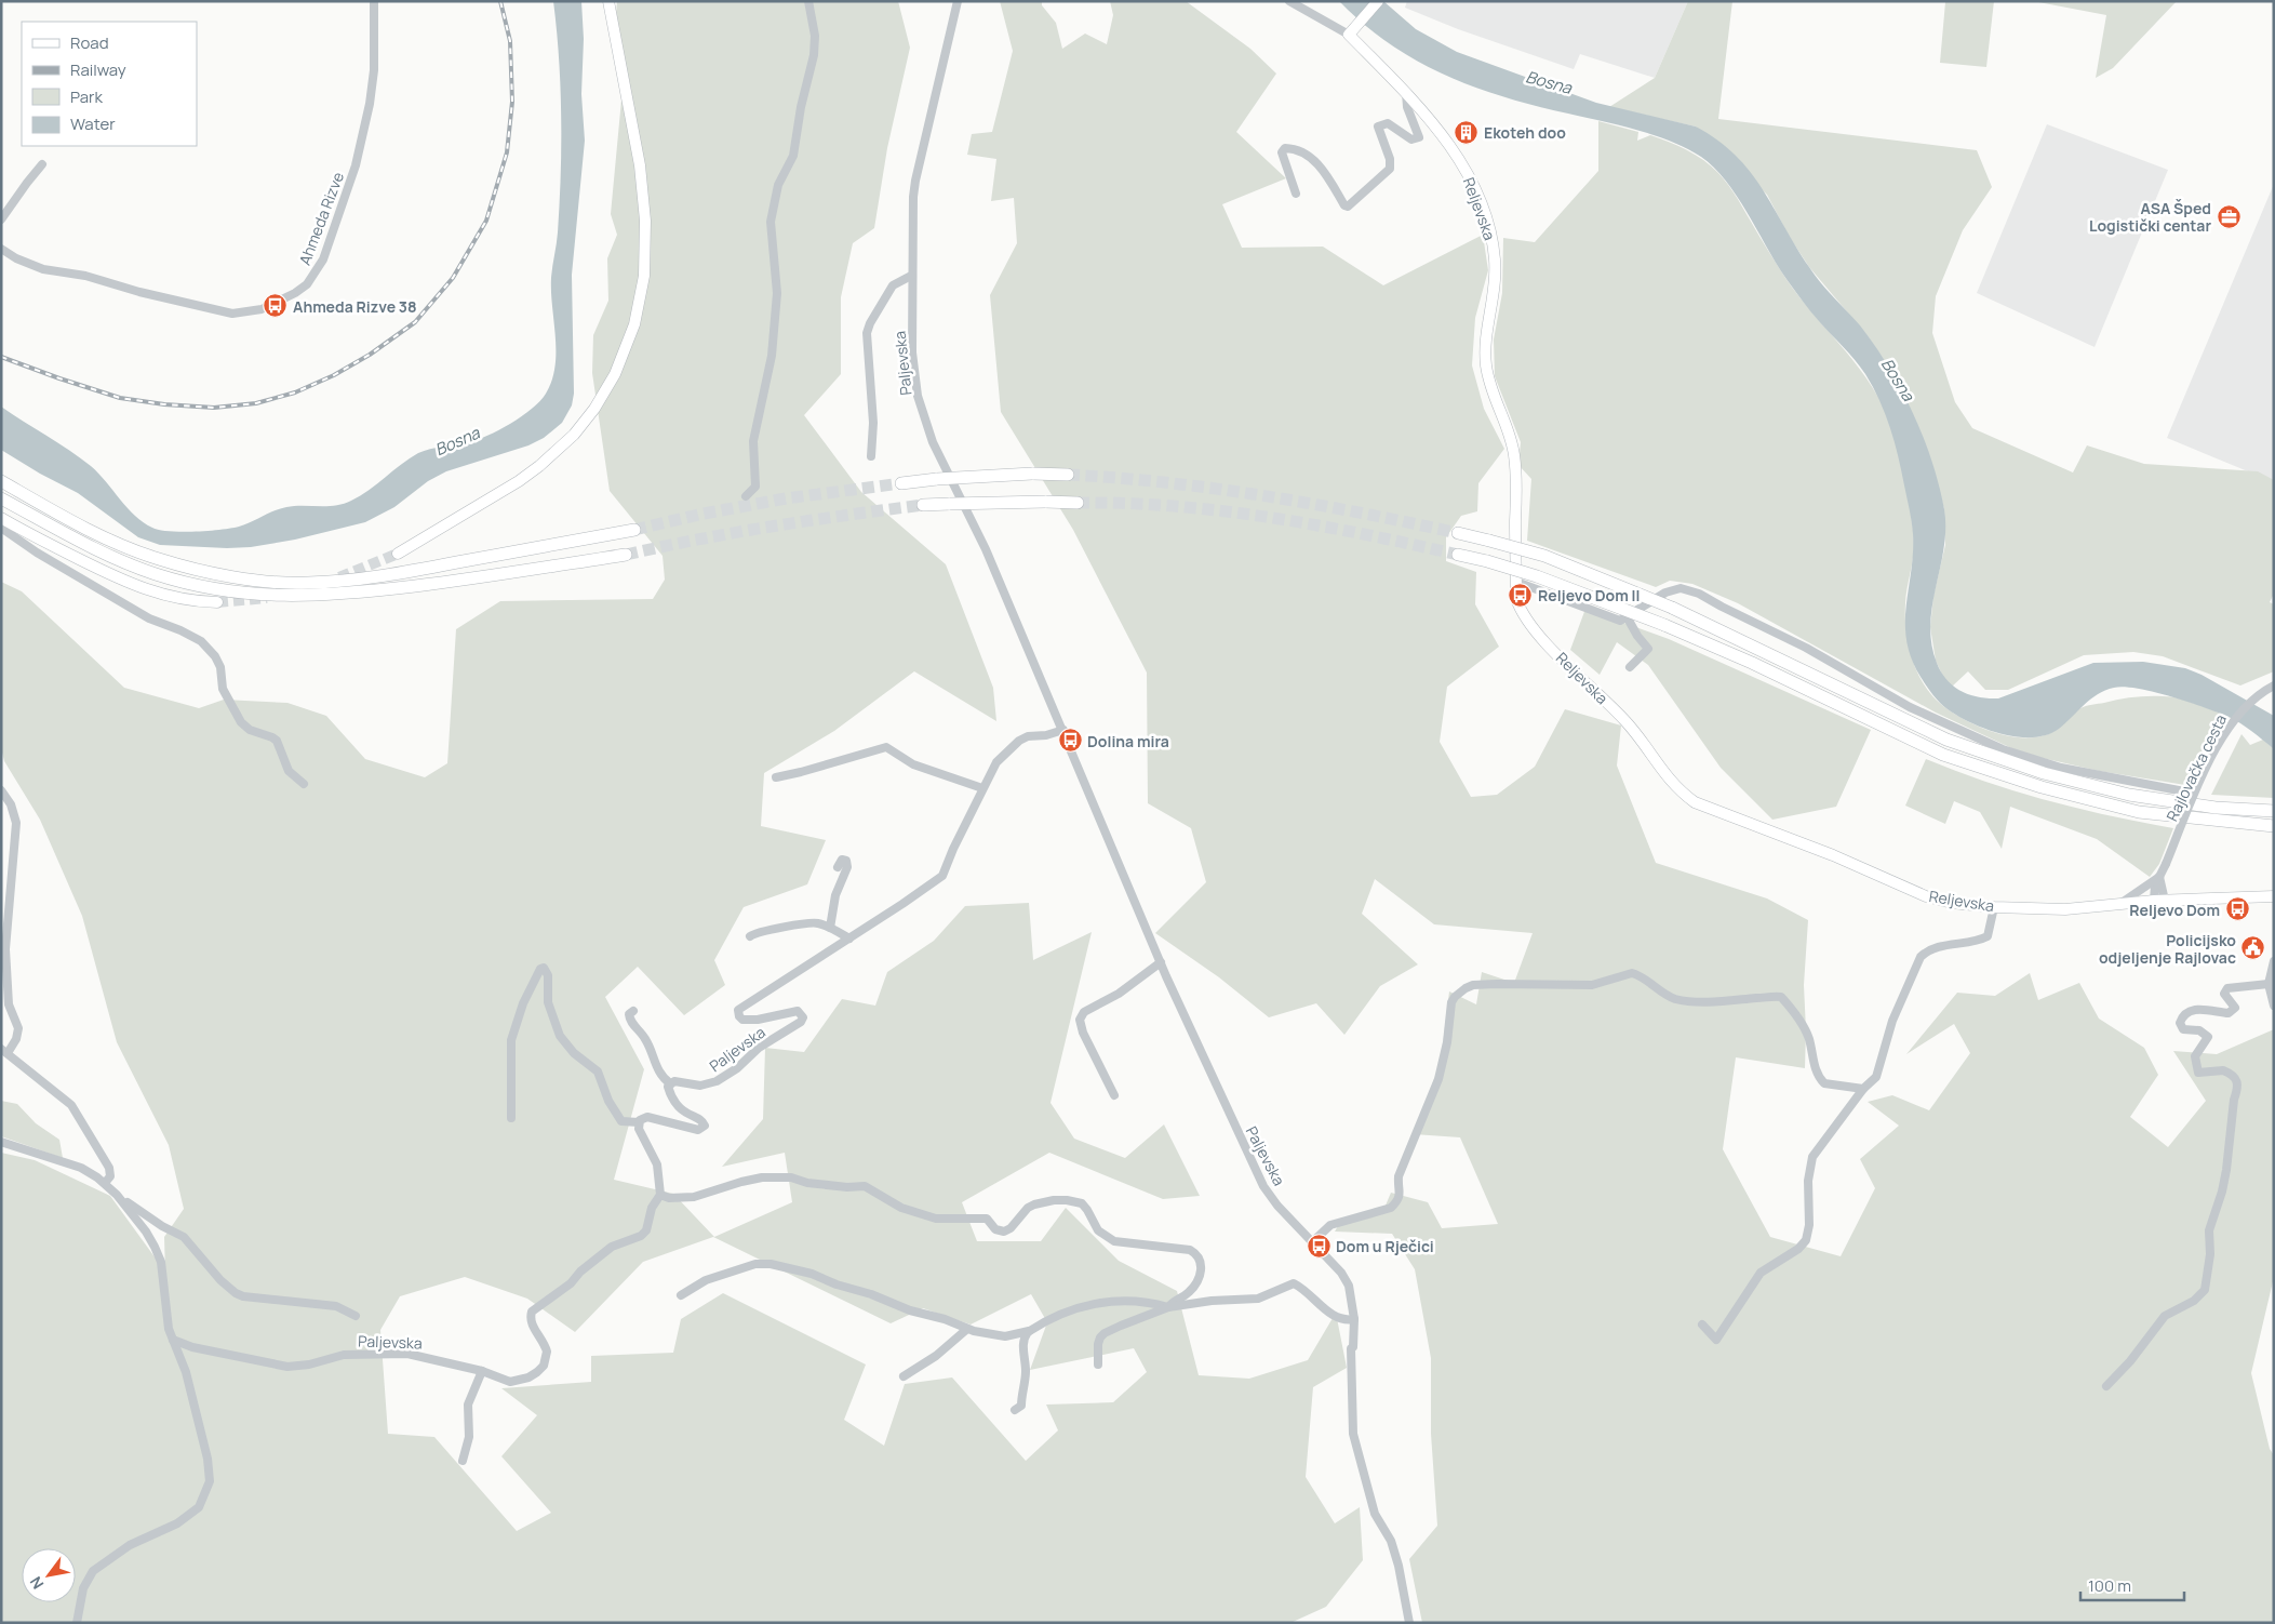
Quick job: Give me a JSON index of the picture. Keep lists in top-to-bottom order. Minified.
{"streets":{"main road":["Reljevska"],"street":["Ahmeda Rizve","Paljevska","Rajlovačka cesta"]},"water":["Bosna"],"places":{"building":["Ekoteh doo"],"office":["ASA Šped Logistički centar"],"bus stop":["Ahmeda Rizve 38","Reljevo Dom II","Dolina mira","Reljevo Dom","Dom u Rječici"],"public building":["Policijsko odjeljenje Rajlovac"]},"legend":["Road","Railway","Park","Water"],"scale_bar":"100 m","north":"bottom left"}
